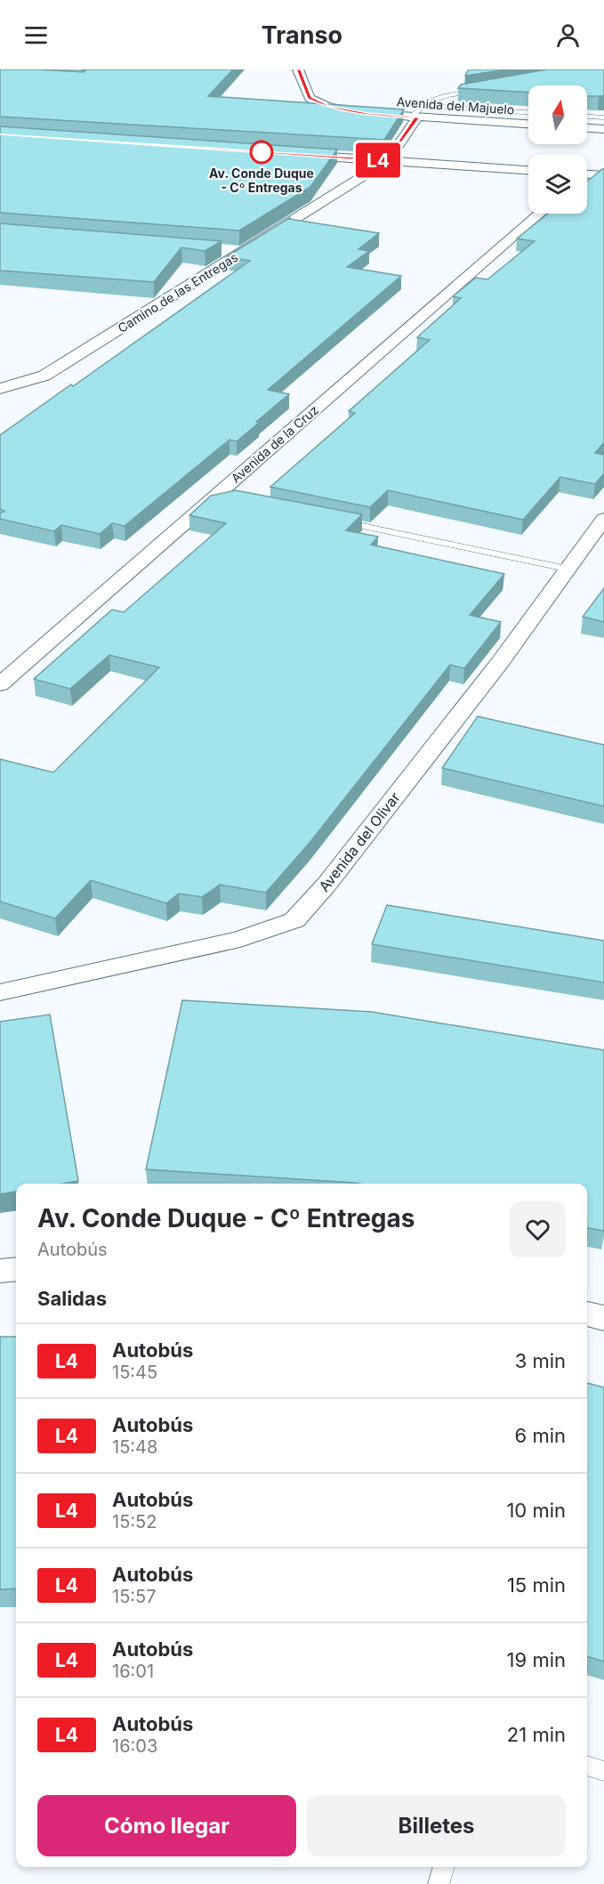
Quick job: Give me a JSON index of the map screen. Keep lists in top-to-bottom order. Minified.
{"streets":{"street":["Avenida del Majuelo","Camino de las Entregas","Avenida de la Cruz","Avenida del Olivar"]},"crossings":[["Avenida del Majuelo","Camino de las Entregas"]],"places":["Av. Conde Duque - Cº Entregas"],"lines":["bus line L4"],"north":"top","page":{"header":"Transo","on_map":"L4","heading":[["Av. Conde Duque - Cº Entregas","Autobús"],"Salidas"],"list":[{"mark":"L4","name":"Autobús","note":"15:45","value":"3 min"},{"mark":"L4","name":"Autobús","note":"15:48","value":"6 min"},{"mark":"L4","name":"Autobús","note":"15:52","value":"10 min"},{"mark":"L4","name":"Autobús","note":"15:57","value":"15 min"},{"mark":"L4","name":"Autobús","note":"16:01","value":"19 min"},{"mark":"L4","name":"Autobús","note":"16:03","value":"21 min"}],"buttons":["Cómo llegar","Billetes"]}}
